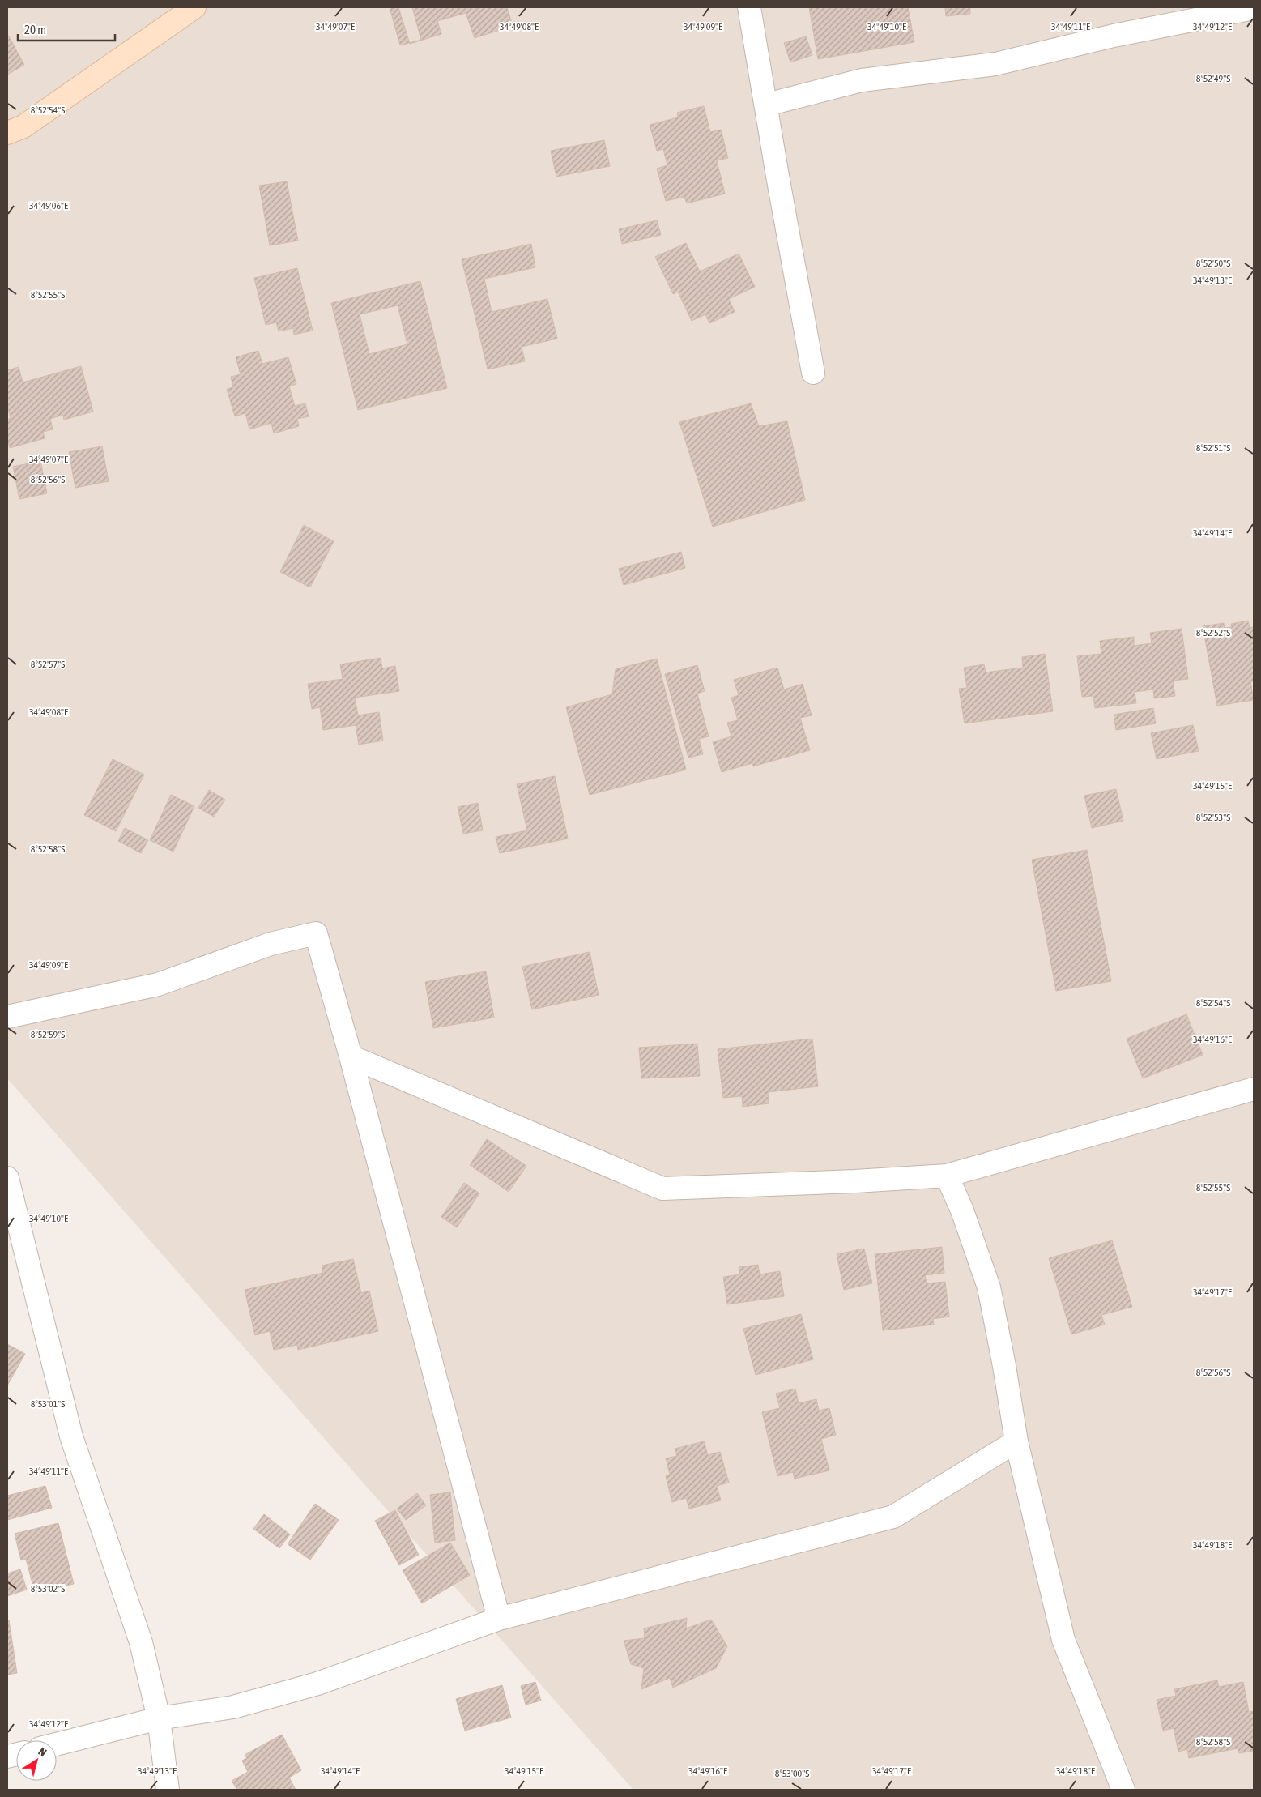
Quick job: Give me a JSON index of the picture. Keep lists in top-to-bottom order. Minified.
{"scale_bar":"20 m","north":"top right","coordinates":["34°49'07\"E","34°49'08\"E","34°49'09\"E","34°49'10\"E","34°49'11\"E","34°49'12\"E","8°52'49\"S","8°52'54\"S","34°49'06\"E","8°52'50\"S","34°49'13\"E","8°52'55\"S","8°52'51\"S","8°52'56\"S","34°49'14\"E","8°52'52\"S","8°52'57\"S","34°49'15\"E","8°52'53\"S","8°52'58\"S","8°52'59\"S","34°49'16\"E","34°49'17\"E","8°53'01\"S","34°49'18\"E","8°53'02\"S","8°53'00\"S"]}
